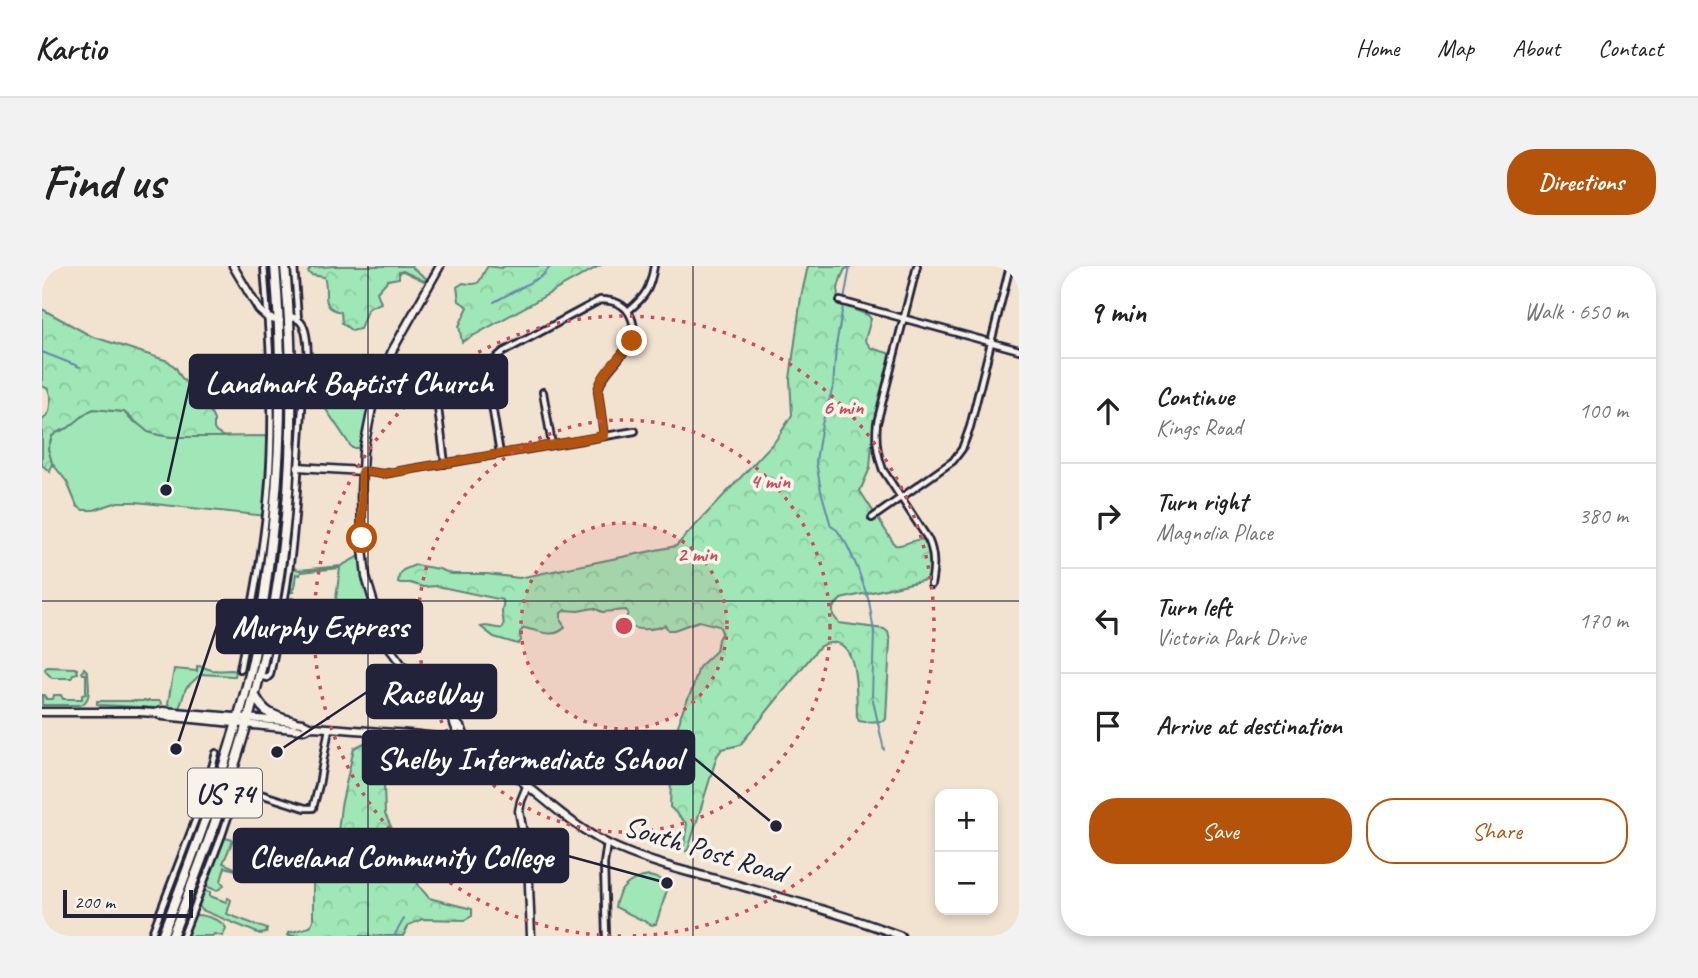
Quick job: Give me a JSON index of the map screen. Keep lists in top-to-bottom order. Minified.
{"streets":{"highway":["US 74"],"main road":["South Post Road"]},"crossings":[["US 74","South Post Road"]],"places":["Landmark Baptist Church","Murphy Express","RaceWay","Shelby Intermediate School","Cleveland Community College"],"scale_bar":"200 m","page":{"header":"Kartio","nav":["Home","Map","About","Contact"],"buttons":["Directions",["Save","Share"]],"title":"Find us","heading":["9 min","Walk · 650 m"],"list":[["Continue","Kings Road","100 m"],["Turn right","Magnolia Place","380 m"],["Turn left","Victoria Park Drive","170 m"],"Arrive at destination"],"map_buttons":["+","−"],"scale":"200 m"},"rings":["6 min","4 min","2 min"]}
